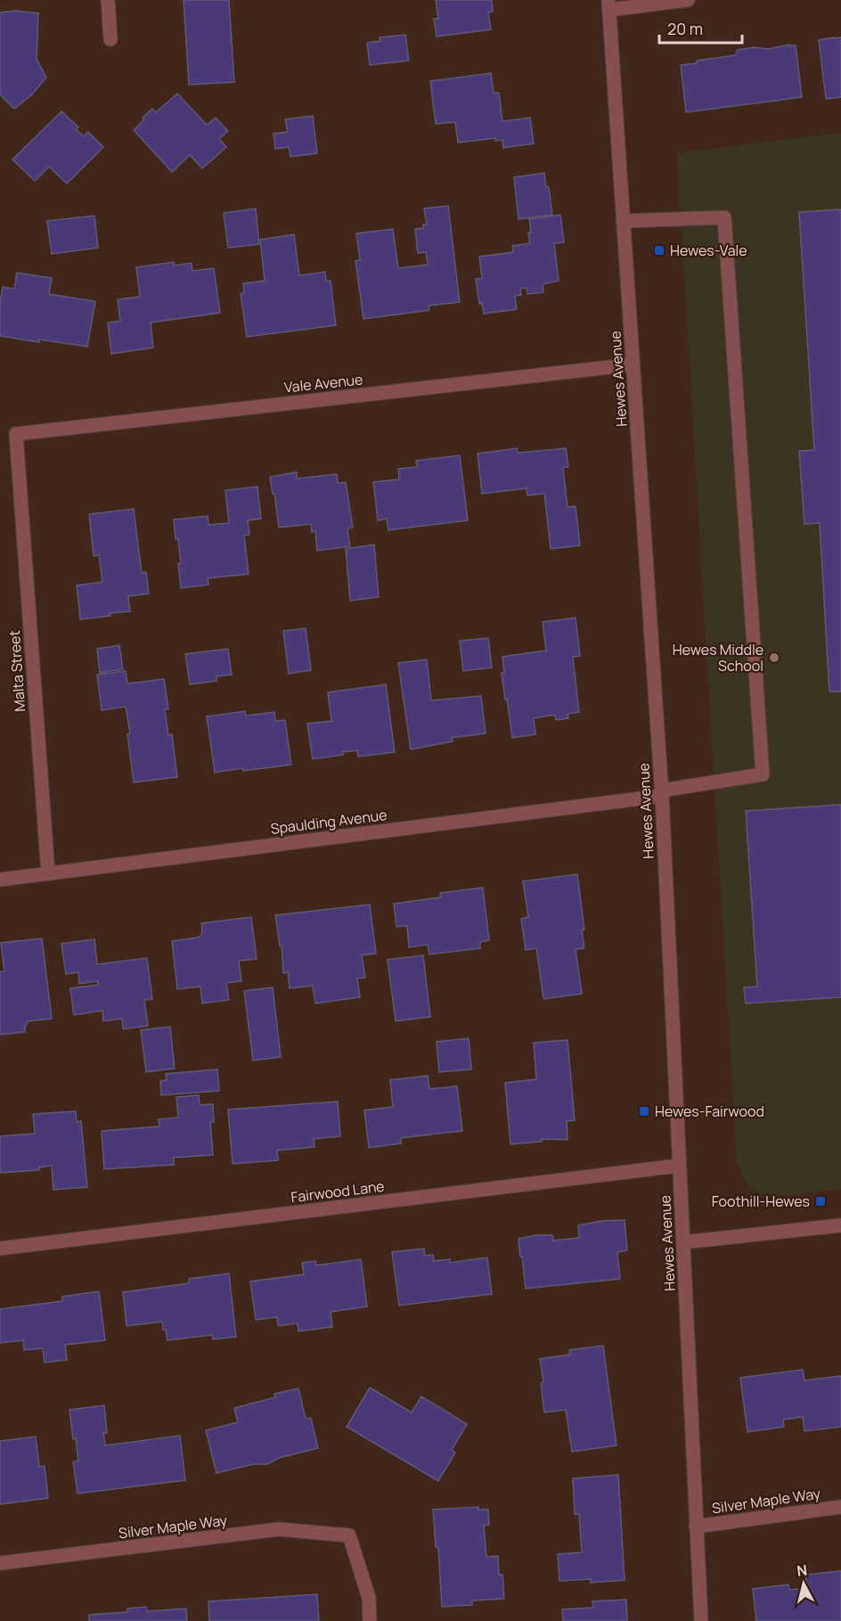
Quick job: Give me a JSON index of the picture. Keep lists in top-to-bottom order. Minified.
{"streets":{"street":["Hewes Avenue","Vale Avenue","Malta Street","Spaulding Avenue","Fairwood Lane","Silver Maple Way"]},"crossings":[["Hewes Avenue","Vale Avenue"],["Hewes Avenue","Spaulding Avenue"],["Hewes Avenue","Fairwood Lane"],["Hewes Avenue","Silver Maple Way"],["Vale Avenue","Malta Street"],["Malta Street","Spaulding Avenue"]],"places":{"transit":["Hewes-Vale","Hewes-Fairwood","Foothill-Hewes"],"other":["Hewes Middle School"]},"scale_bar":"20 m","north":"top"}
